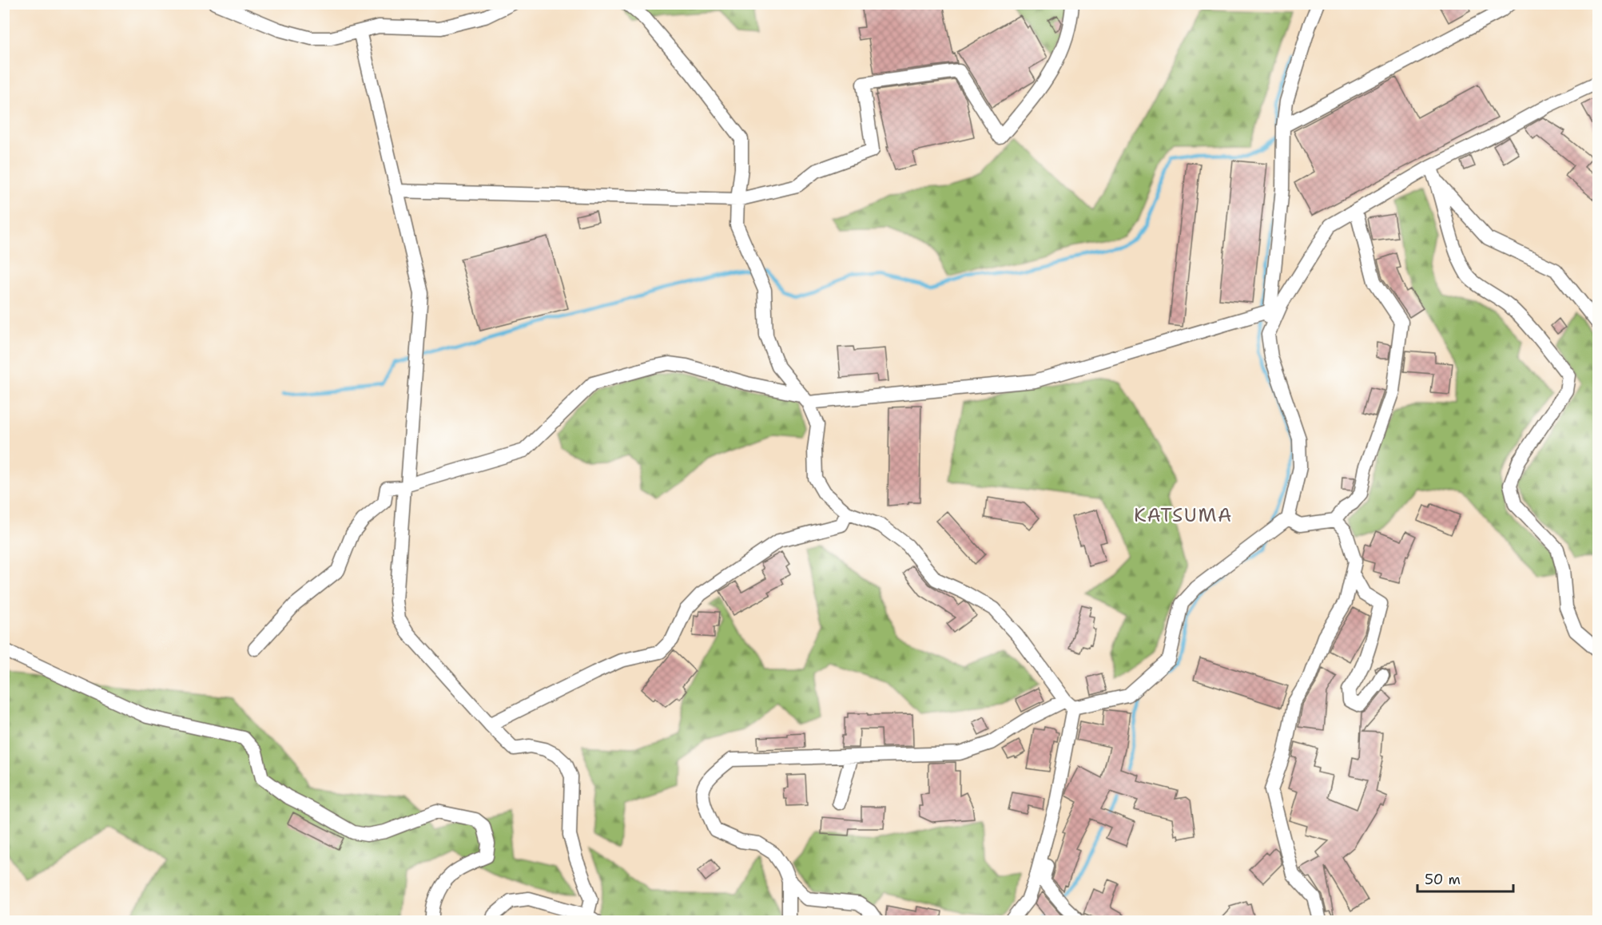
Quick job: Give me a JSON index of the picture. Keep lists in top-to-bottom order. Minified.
{"districts":["KATSUMA"],"scale_bar":"50 m"}
